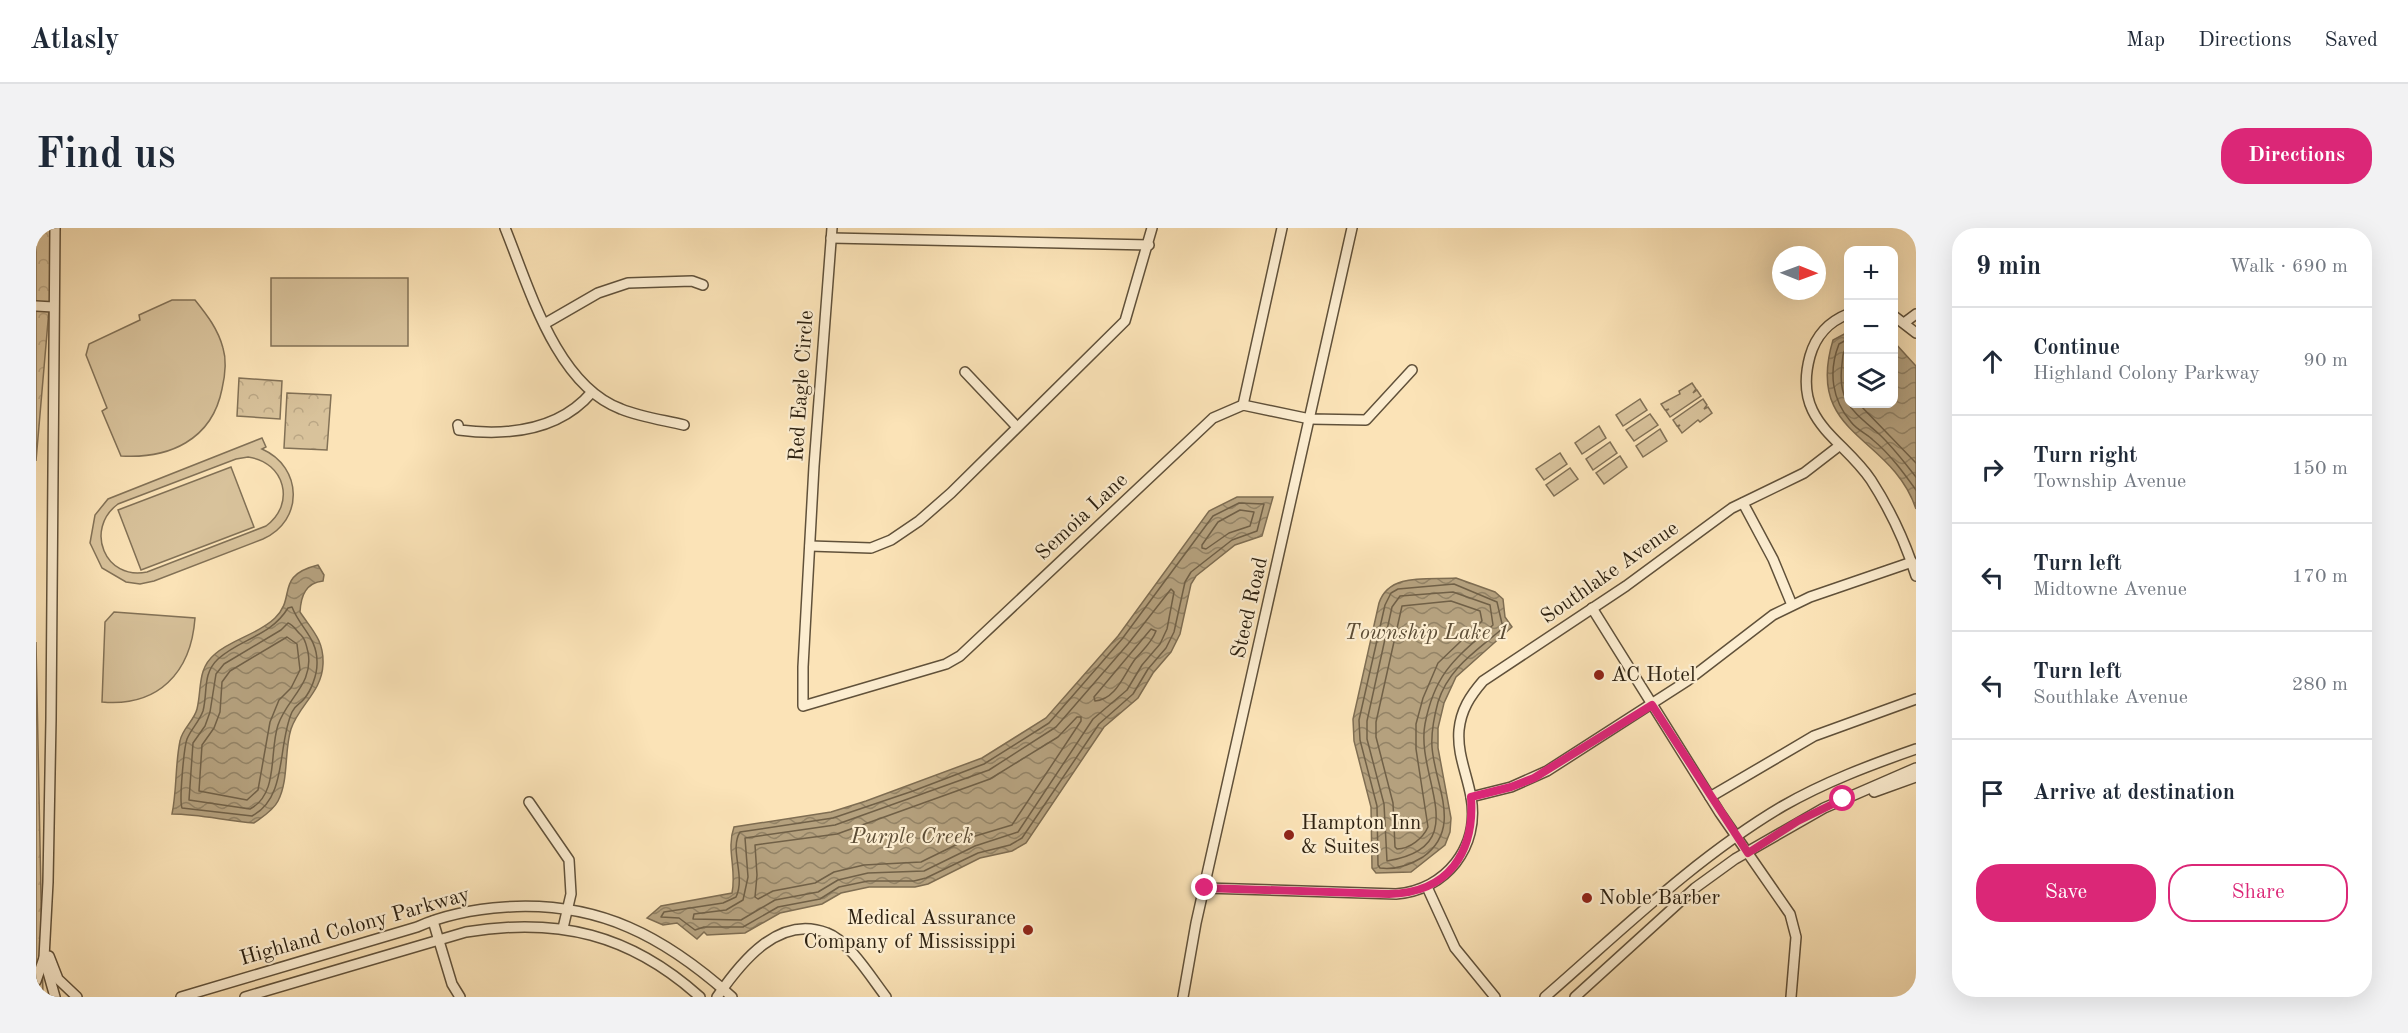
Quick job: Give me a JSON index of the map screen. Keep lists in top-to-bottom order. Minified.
{"streets":{"street":["Red Eagle Circle","Semoia Lane","Southlake Avenue","Steed Road","Highland Colony Parkway"]},"crossings":[["Red Eagle Circle","Semoia Lane"],["Southlake Avenue","Steed Road"]],"water":["Township Lake 1","Purple Creek"],"places":["AC Hotel","Hampton Inn & Suites","Noble Barber","Medical Assurance Company of Mississippi"],"north":"right","page":{"header":"Atlasly","nav":["Map","Directions","Saved"],"buttons":["Directions",["Save","Share"]],"title":"Find us","heading":["9 min","Walk · 690 m"],"map_buttons":["+","−"],"list":[["Continue","Highland Colony Parkway","90 m"],["Turn right","Township Avenue","150 m"],["Turn left","Midtowne Avenue","170 m"],["Turn left","Southlake Avenue","280 m"],"Arrive at destination"]}}
